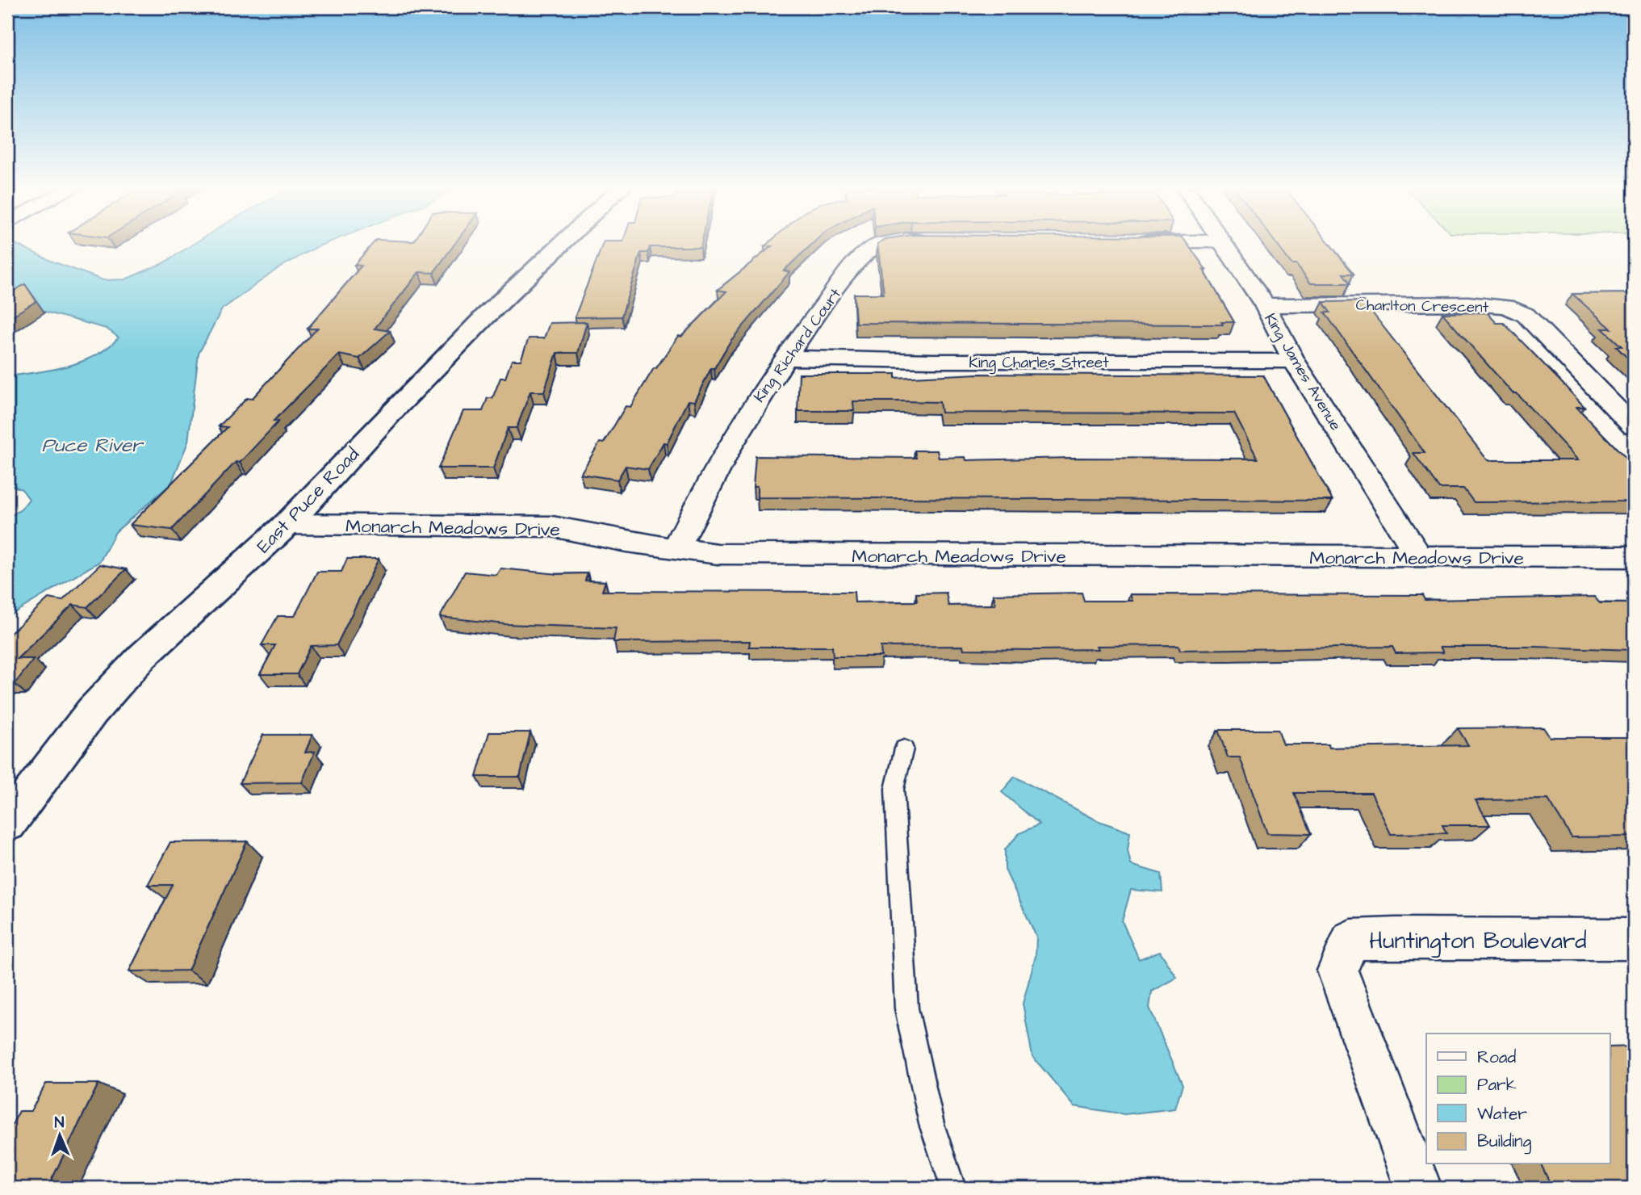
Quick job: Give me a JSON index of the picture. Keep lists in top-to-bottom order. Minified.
{"streets":{"main road":["East Puce Road"],"street":["Charlton Crescent","King Richard Court","King Charles Street","King James Avenue","Monarch Meadows Drive","Huntington Boulevard"]},"crossings":[["Charlton Crescent","King James Avenue"],["King Richard Court","King Charles Street"],["King Richard Court","Monarch Meadows Drive"],["King Charles Street","King James Avenue"],["King James Avenue","Monarch Meadows Drive"],["East Puce Road","Monarch Meadows Drive"]],"water":["Puce River"],"legend":["Road","Park","Water","Building"],"north":"top"}
